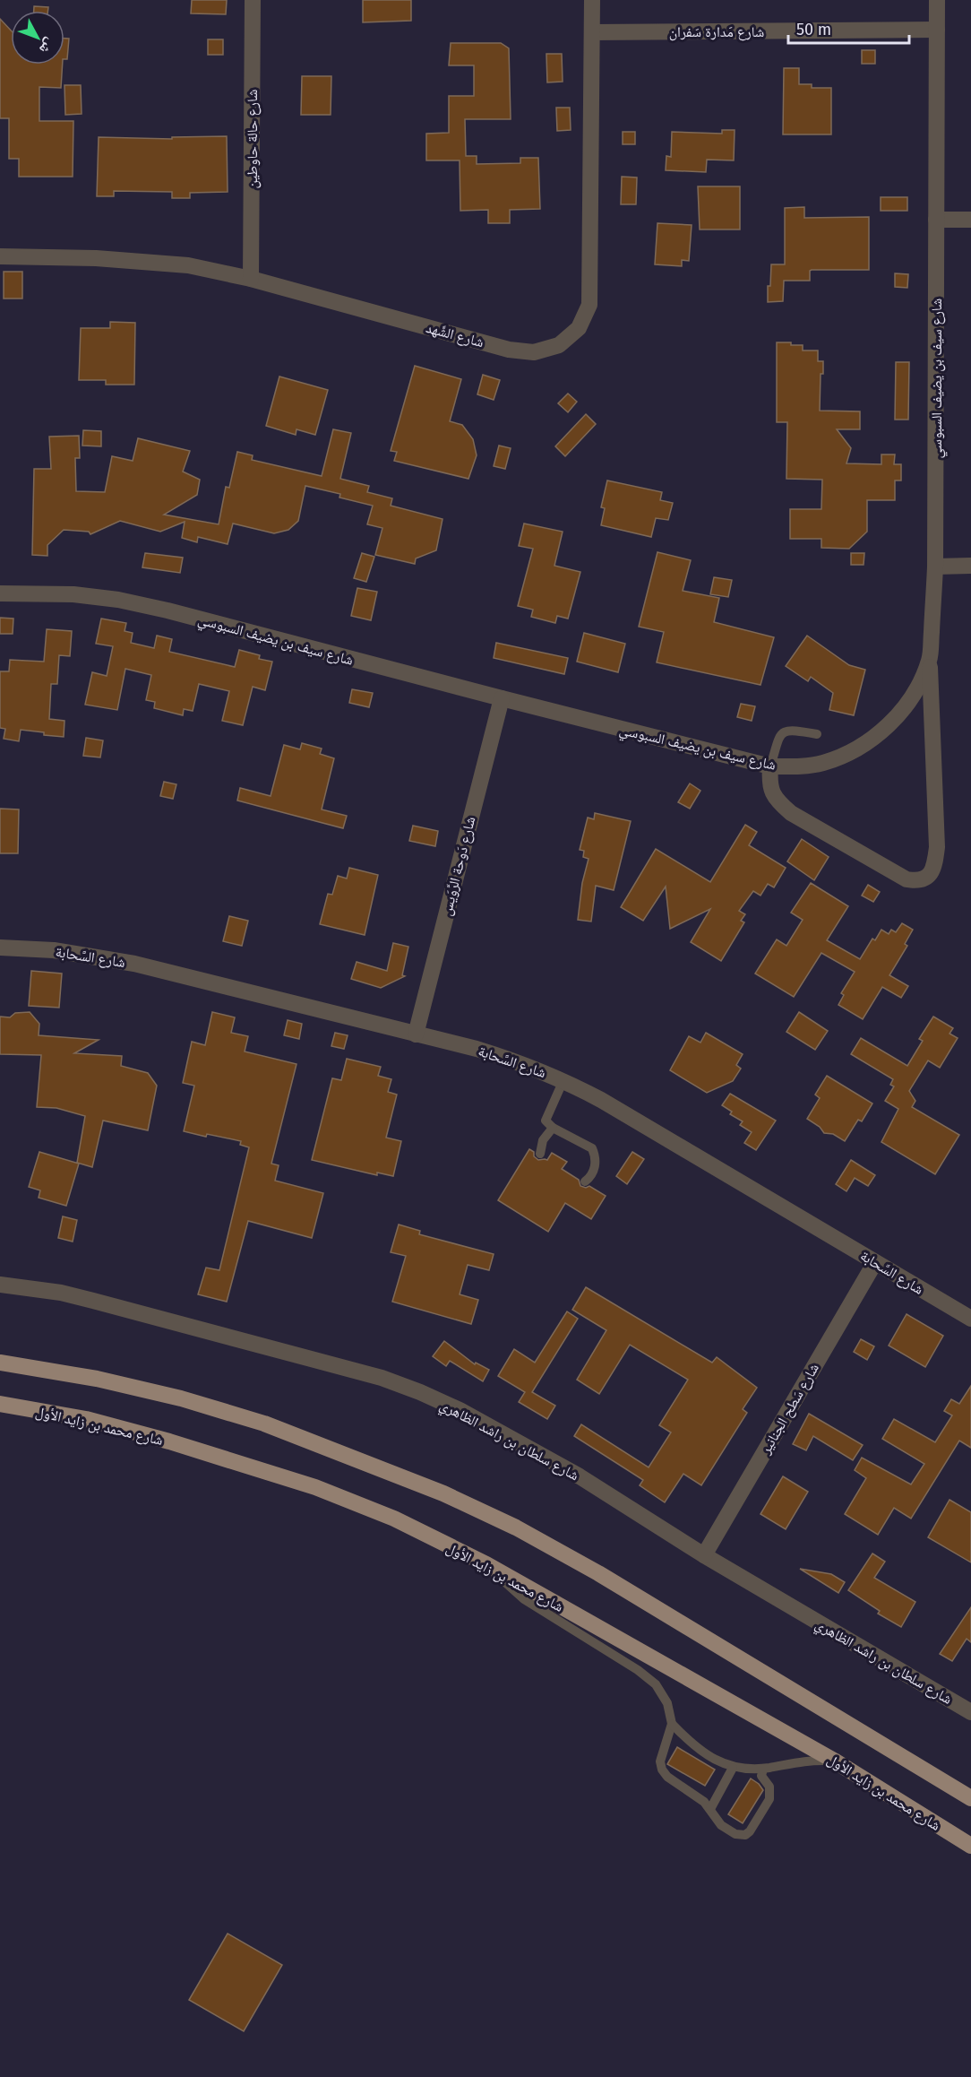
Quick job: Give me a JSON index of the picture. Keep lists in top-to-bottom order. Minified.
{"streets":{"main road":["شارع محمد بن زايد الأول"],"street":["شارع مَدارة سَفران","شارع حالة حاوطين","شارع الشَّهد","شارع سيف بن يضيف السبوسي","شارع دَوحة الرِّوَيس","شارع السَّحابة","شارع سَطح الجنانير","شارع سلطان بن راشد الظاهري"]},"crossings":[["شارع مَدارة سَفران","شارع الشَّهد"],["شارع مَدارة سَفران","شارع سيف بن يضيف السبوسي"],["شارع حالة حاوطين","شارع الشَّهد"],["شارع سيف بن يضيف السبوسي","شارع دَوحة الرِّوَيس"],["شارع دَوحة الرِّوَيس","شارع السَّحابة"],["شارع السَّحابة","شارع سَطح الجنانير"],["شارع سَطح الجنانير","شارع سلطان بن راشد الظاهري"]],"scale_bar":"50 m","north":"bottom right"}
